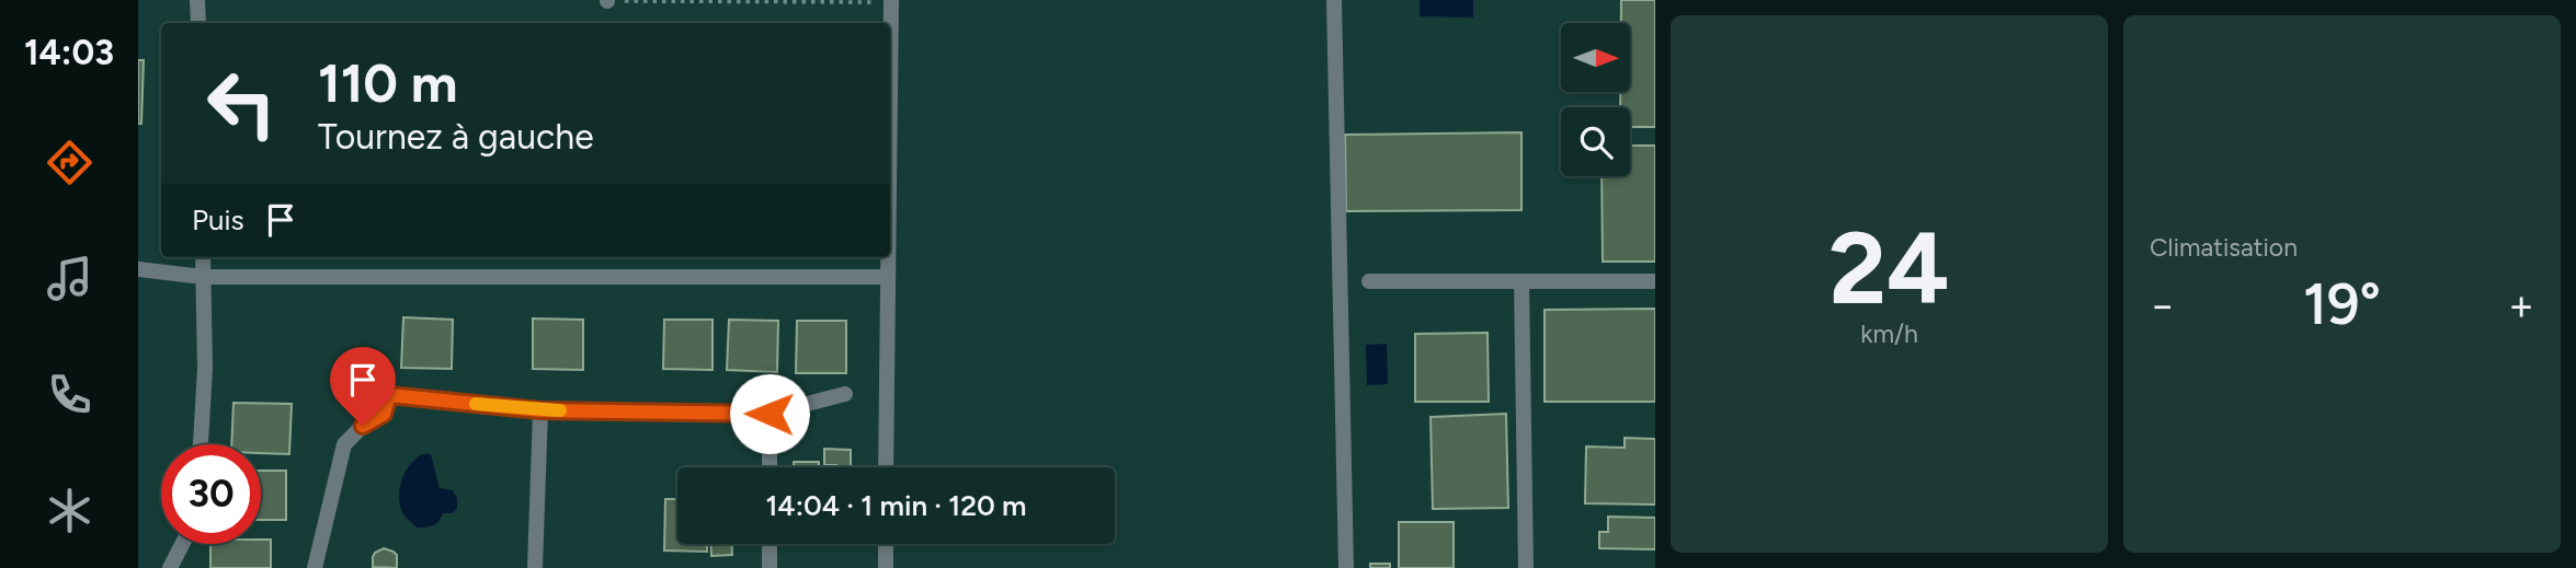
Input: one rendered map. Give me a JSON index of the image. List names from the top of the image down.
{
  "north": "right",
  "page": {
    "tabs": "14:03",
    "tile": [
      ["24", "km/h"],
      "Climatisation"
    ],
    "turn": ["110 m", "Tournez à gauche"],
    "then": "Puis",
    "heat": ["−", "19°", "+"],
    "limit": "30",
    "trip": "14:04 · 1 min · 120 m"
  }
}
